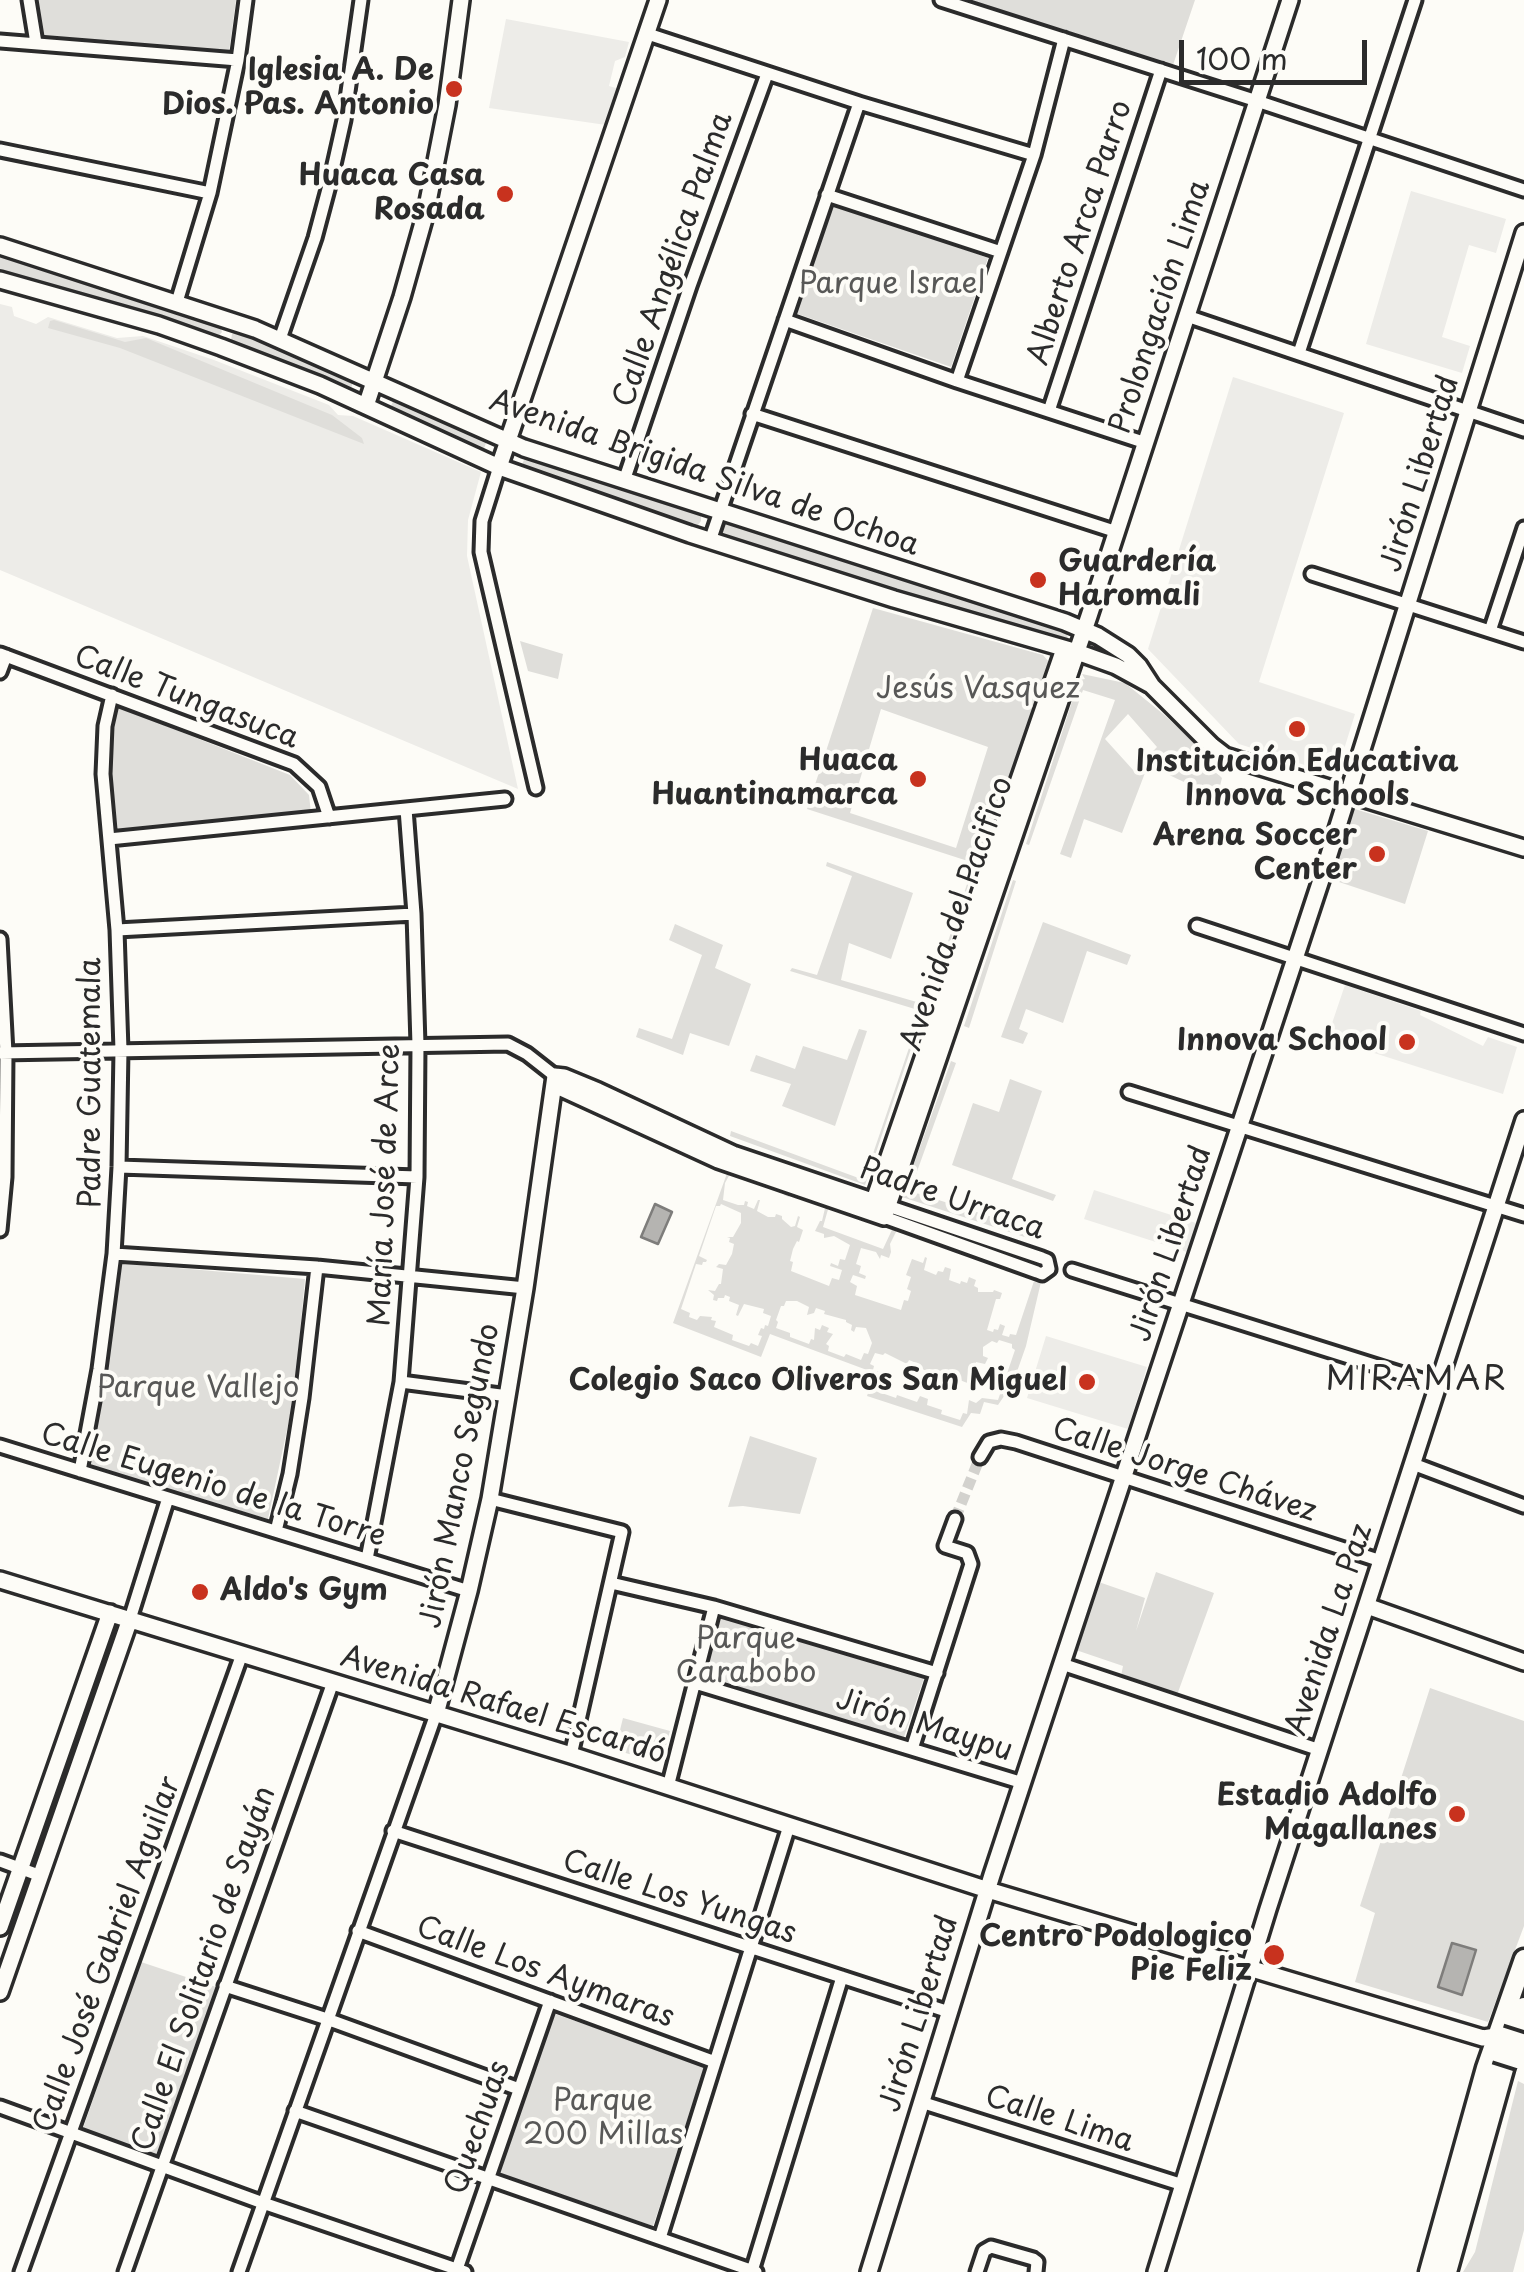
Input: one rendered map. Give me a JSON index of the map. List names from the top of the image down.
{
  "streets": {
    "street": [
      "Alberto Arca Parro",
      "Calle Angélica Palma",
      "Prolongación Lima",
      "Avenida Brigida Silva de Ochoa",
      "Jirón Libertad",
      "Calle Tungasuca",
      "Avenida del Pacifico",
      "Padre Guatemala",
      "María José de Arce",
      "Padre Urraca",
      "Calle Jorge Chávez",
      "Jirón Manco Segundo",
      "Calle Eugenio de la Torre",
      "Avenida La Paz",
      "Avenida Rafael Escardó",
      "Jirón Maypu",
      "Calle Los Yungas",
      "Calle José Gabriel Aguilar",
      "Calle El Solitario de Sayán",
      "Calle Los Aymaras",
      "Calle Lima",
      "Quechuas"
    ]
  },
  "crossings": [
    ["Calle Angélica Palma", "Avenida Brigida Silva de Ochoa"],
    ["Prolongación Lima", "Avenida Brigida Silva de Ochoa"],
    ["Prolongación Lima", "Avenida del Pacifico"],
    ["Avenida Brigida Silva de Ochoa", "Jirón Libertad"],
    ["Avenida Brigida Silva de Ochoa", "Avenida del Pacifico"],
    ["Jirón Libertad", "Calle Jorge Chávez"],
    ["Jirón Libertad", "Avenida Rafael Escardó"],
    ["Jirón Libertad", "Jirón Maypu"],
    ["Jirón Libertad", "Calle Los Yungas"],
    ["Jirón Libertad", "Calle Lima"],
    ["Calle Tungasuca", "Padre Guatemala"],
    ["Avenida del Pacifico", "Padre Urraca"],
    ["Padre Guatemala", "Padre Urraca"],
    ["Padre Guatemala", "Calle Eugenio de la Torre"],
    ["María José de Arce", "Padre Urraca"],
    ["María José de Arce", "Calle Eugenio de la Torre"],
    ["Padre Urraca", "Jirón Manco Segundo"],
    ["Calle Jorge Chávez", "Avenida La Paz"],
    ["Jirón Manco Segundo", "Calle Eugenio de la Torre"],
    ["Jirón Manco Segundo", "Avenida Rafael Escardó"],
    ["Jirón Manco Segundo", "Calle Los Yungas"],
    ["Jirón Manco Segundo", "Calle Los Aymaras"],
    ["Avenida La Paz", "Avenida Rafael Escardó"],
    ["Avenida La Paz", "Calle Lima"],
    ["Avenida Rafael Escardó", "Calle José Gabriel Aguilar"],
    ["Avenida Rafael Escardó", "Calle El Solitario de Sayán"],
    ["Calle Los Aymaras", "Quechuas"]
  ],
  "districts": ["MIRAMAR"],
  "parks": [
    "Parque Israel",
    "Jesús Vasquez",
    "Parque Vallejo",
    "Parque Carabobo",
    "Parque 200 Millas"
  ],
  "places": [
    "Iglesia A. De Dios. Pas. Antonio",
    "Huaca Casa Rosada",
    "Guardería Haromali",
    "Institución Educativa Innova Schools",
    "Huaca Huantinamarca",
    "Arena Soccer Center",
    "Innova School",
    "Colegio Saco Oliveros San Miguel",
    "Aldo's Gym",
    "Estadio Adolfo Magallanes",
    "Centro Podologico Pie Feliz"
  ],
  "scale_bar": "100 m"
}
